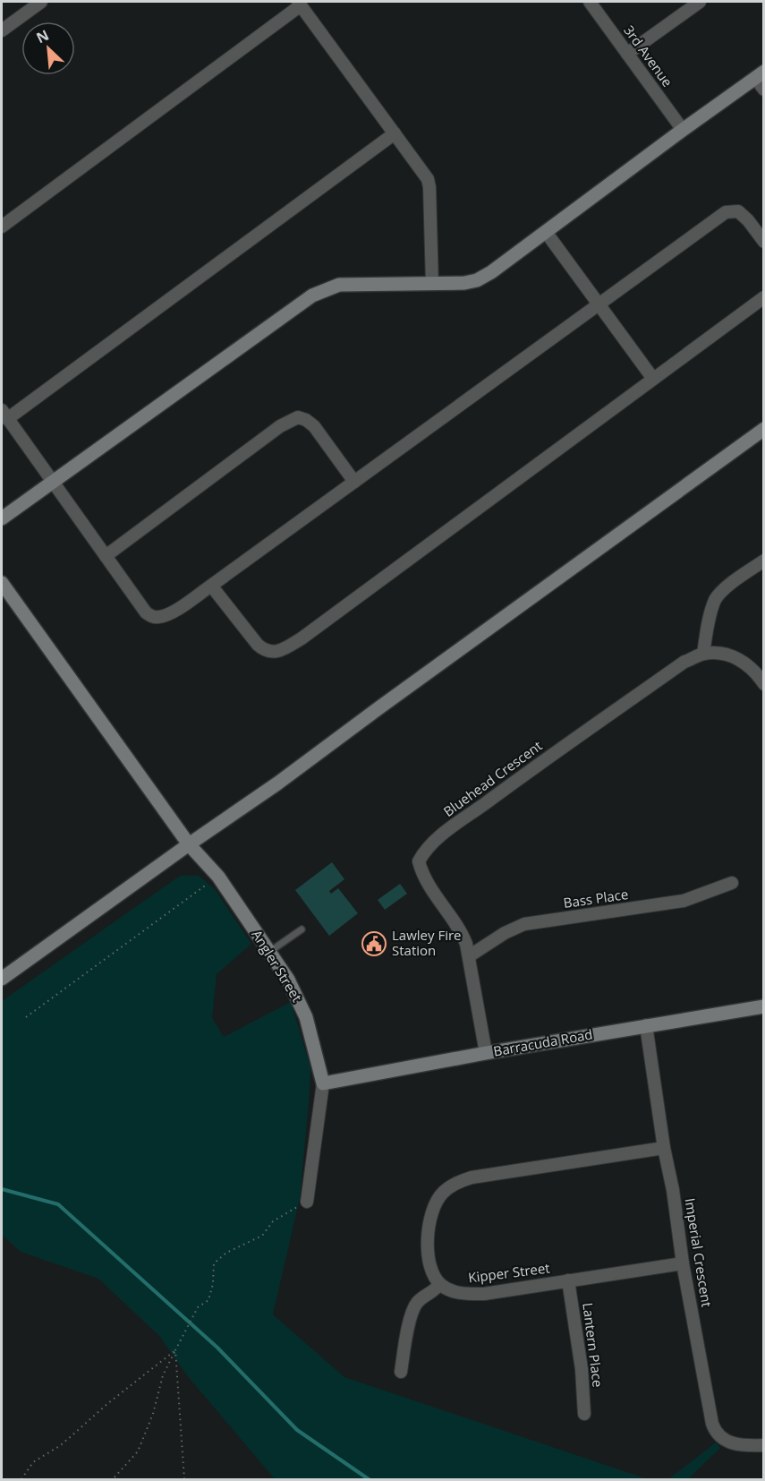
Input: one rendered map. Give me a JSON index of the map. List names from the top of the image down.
{
  "streets": {
    "street": [
      "3rd Avenue",
      "Bluehead Crescent",
      "Bass Place",
      "Angler Street",
      "Barracuda Road",
      "Imperial Crescent",
      "Kipper Street",
      "Lantern Place"
    ]
  },
  "crossings": [
    ["Bluehead Crescent", "Bass Place"],
    ["Bluehead Crescent", "Barracuda Road"],
    ["Angler Street", "Barracuda Road"],
    ["Barracuda Road", "Imperial Crescent"],
    ["Imperial Crescent", "Kipper Street"],
    ["Kipper Street", "Lantern Place"]
  ],
  "places": {
    "public building": ["Lawley Fire Station"]
  },
  "north": "top left"
}
